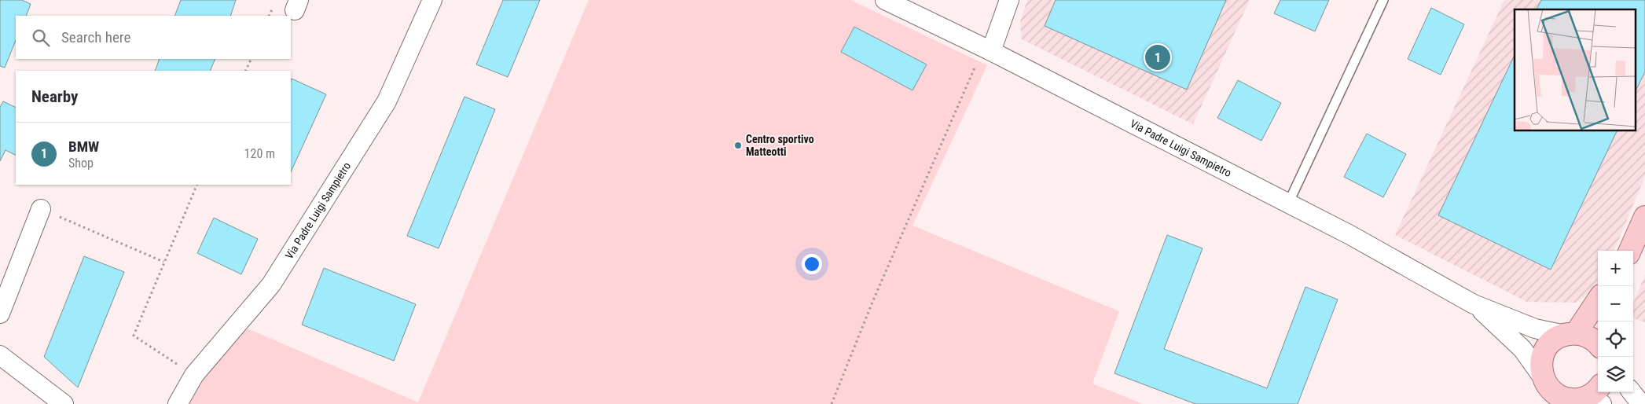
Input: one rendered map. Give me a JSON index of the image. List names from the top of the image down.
{
  "streets": {
    "street": ["Via Padre Luigi Sampietro"]
  },
  "places": ["Centro sportivo Matteotti"],
  "page": {
    "search": "Search here",
    "pins": "1",
    "heading": "Nearby",
    "list": [
      {
        "mark": "1",
        "name": "BMW",
        "note": "Shop",
        "value": "120 m"
      }
    ],
    "map_buttons": ["+", "−"]
  }
}
